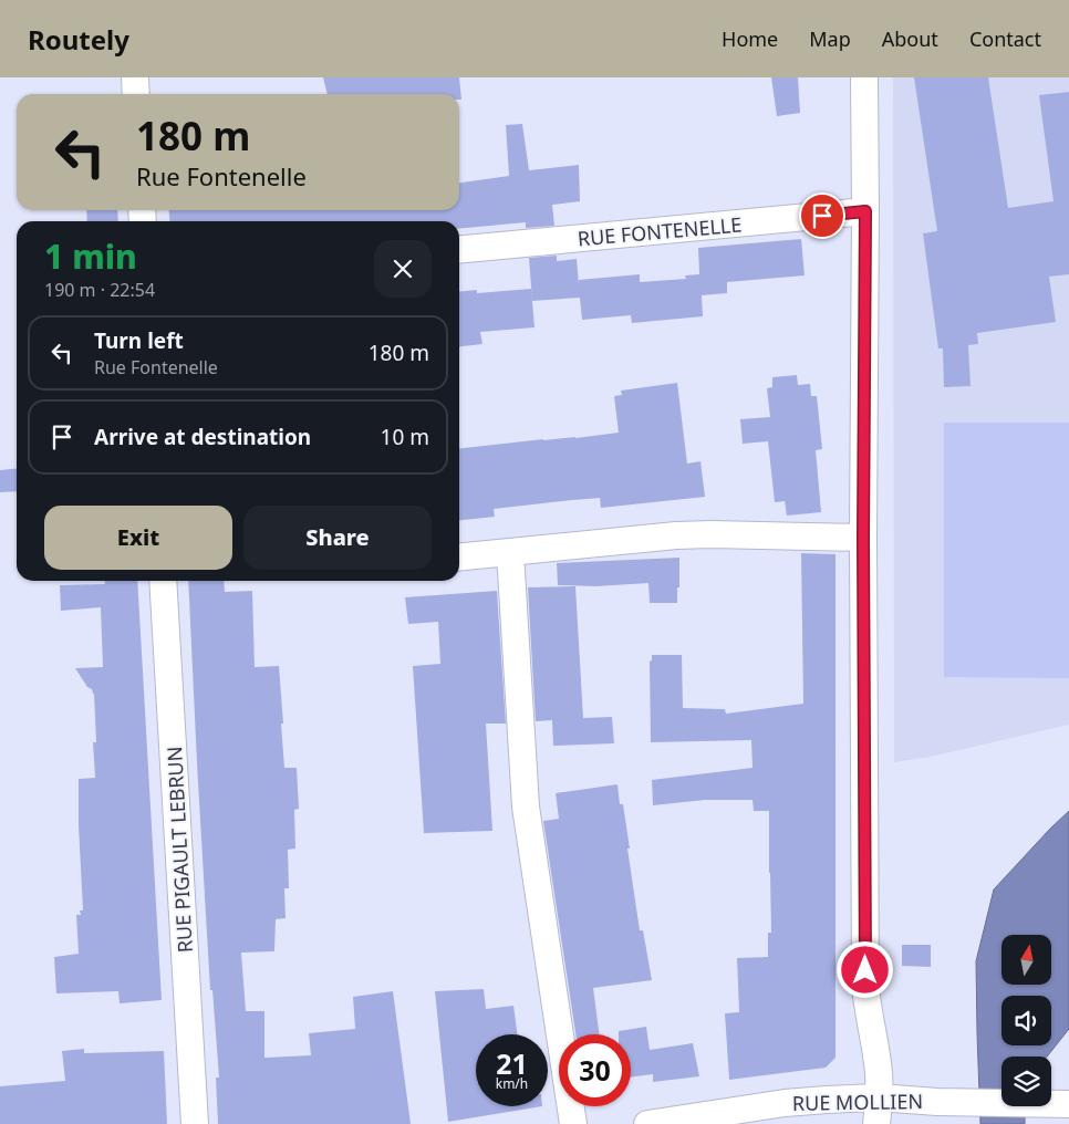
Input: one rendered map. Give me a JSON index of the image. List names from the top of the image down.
{
  "streets": {
    "street": ["RUE FONTENELLE", "RUE PIGAULT LEBRUN", "RUE MOLLIEN"]
  },
  "north": "top",
  "page": {
    "header": "Routely",
    "nav": [
      "Home",
      "Map",
      "About",
      "Contact"
    ],
    "turn": ["180 m", "Rue Fontenelle"],
    "heading": ["1 min", "190 m · 22:54"],
    "list": [
      {
        "name": "Turn left",
        "note": "Rue Fontenelle",
        "value": "180 m"
      },
      {
        "name": "Arrive at destination",
        "value": "10 m"
      }
    ],
    "buttons": ["Exit", "Share"],
    "speed": "21 km/h",
    "limit": "30"
  }
}
